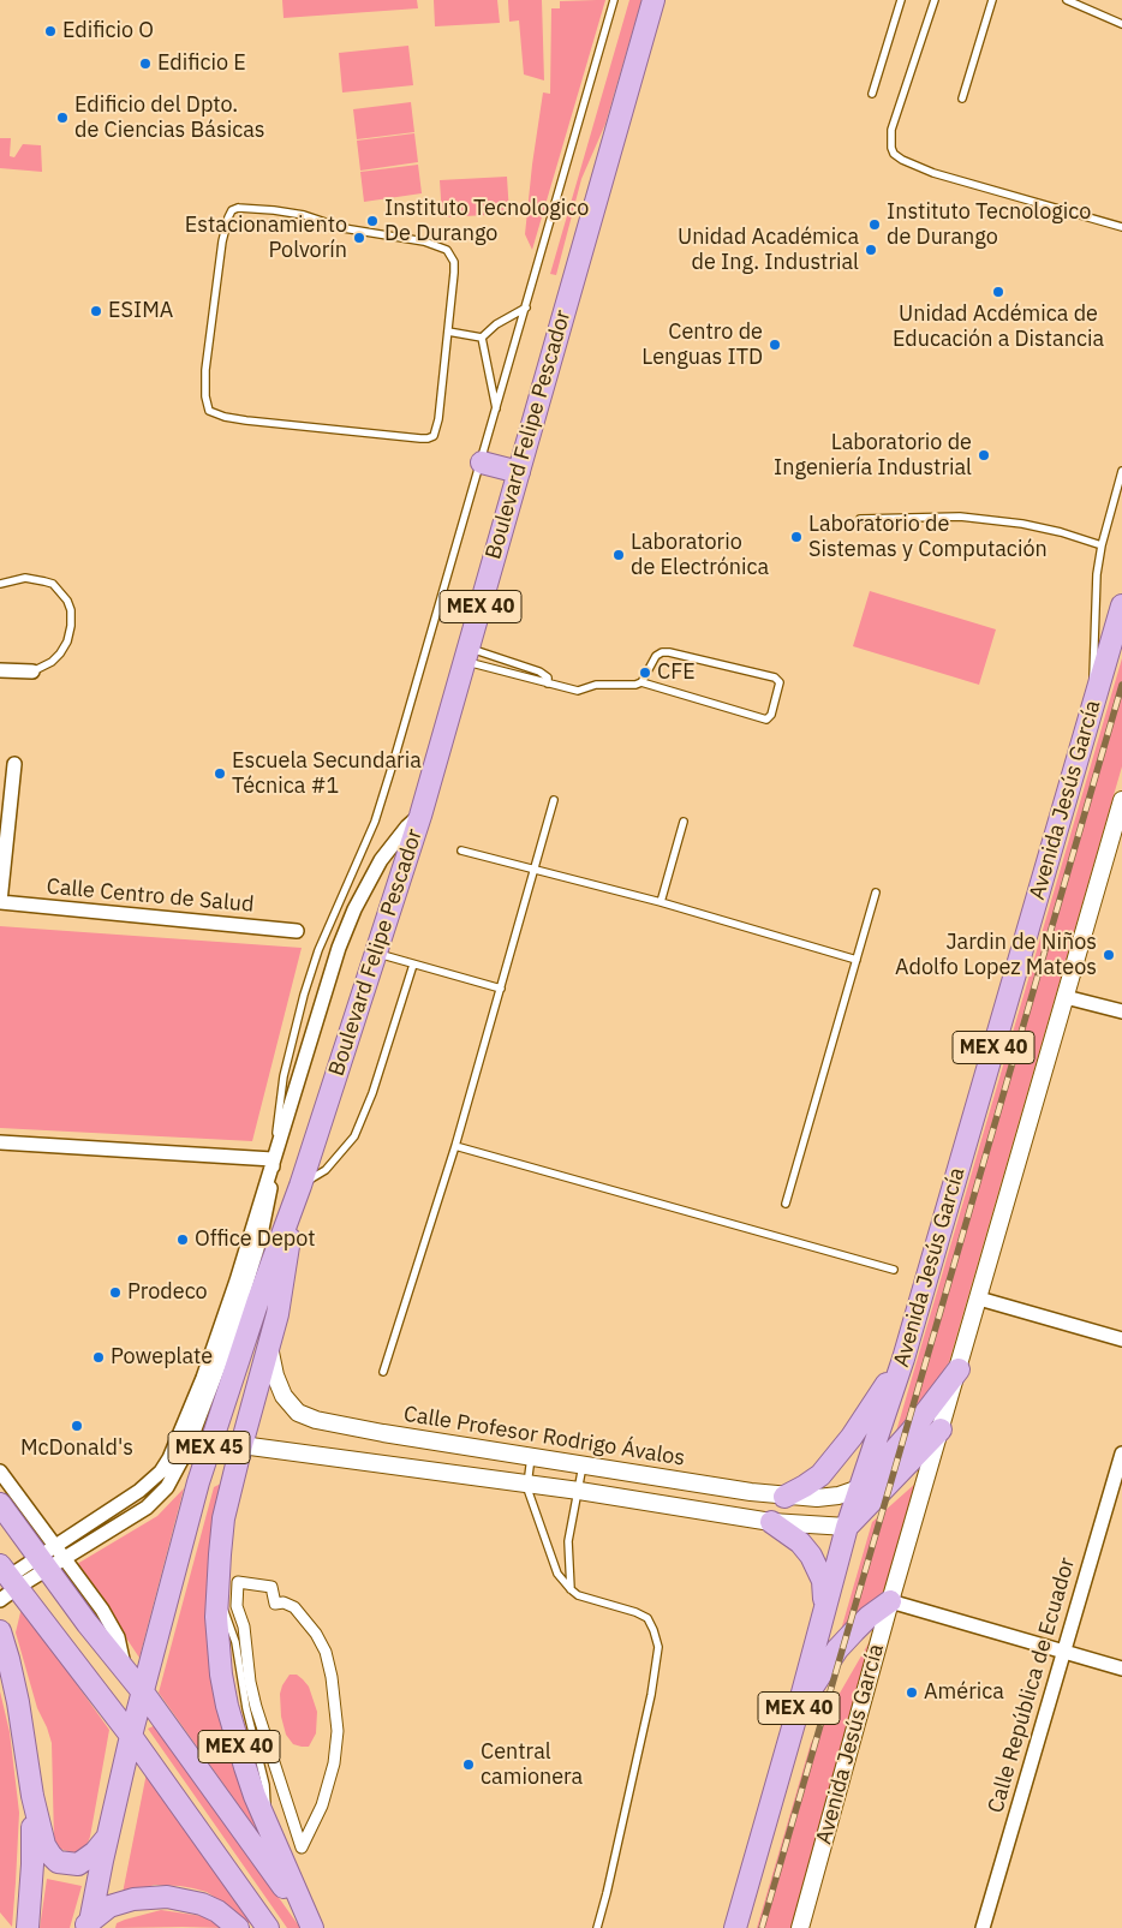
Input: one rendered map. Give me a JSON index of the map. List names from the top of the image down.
{
  "streets": {
    "main road": [
      "Boulevard Felipe Pescador",
      "MEX 40",
      "Avenida Jesús García",
      "MEX 45"
    ],
    "street": ["Calle Centro de Salud", "Calle Profesor Rodrigo Ávalos", "Calle República de Ecuador"]
  },
  "crossings": [
    ["Boulevard Felipe Pescador", "MEX 40"],
    ["Boulevard Felipe Pescador", "MEX 45"],
    ["MEX 40", "Calle Profesor Rodrigo Ávalos"],
    ["MEX 40", "MEX 45"],
    ["Avenida Jesús García", "Calle Profesor Rodrigo Ávalos"]
  ],
  "places": [
    "Edificio O",
    "Edificio E",
    "Edificio del Dpto. de Ciencias Básicas",
    "Instituto Tecnologico De Durango",
    "Instituto Tecnologico de Durango",
    "Estacionamiento Polvorín",
    "Unidad Académica de Ing. Industrial",
    "Unidad Acdémica de Educación a Distancia",
    "ESIMA",
    "Centro de Lenguas ITD",
    "Laboratorio de Ingeniería Industrial",
    "Laboratorio de Sistemas y Computación",
    "Laboratorio de Electrónica",
    "CFE",
    "Escuela Secundaria Técnica #1",
    "Jardin de Niños Adolfo Lopez Mateos",
    "Office Depot",
    "Prodeco",
    "Poweplate",
    "McDonald's",
    "América",
    "Central camionera"
  ]
}
